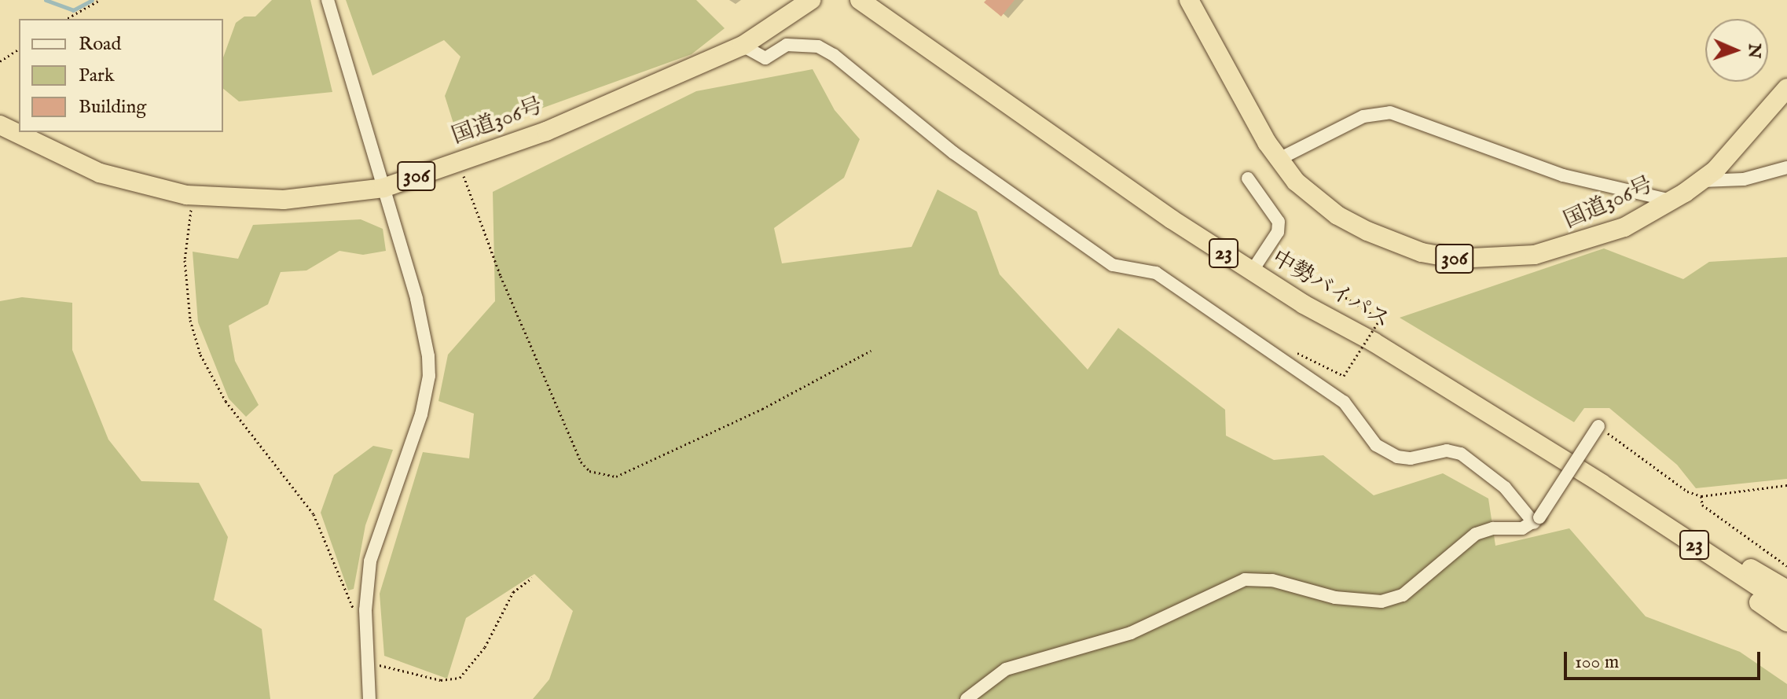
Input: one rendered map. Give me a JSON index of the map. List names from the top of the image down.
{
  "streets": {
    "highway": [
      "国道306号",
      "306",
      "23",
      "中勢バイパス"
    ]
  },
  "legend": ["Road", "Park", "Building"],
  "scale_bar": "100 m",
  "north": "right"
}
